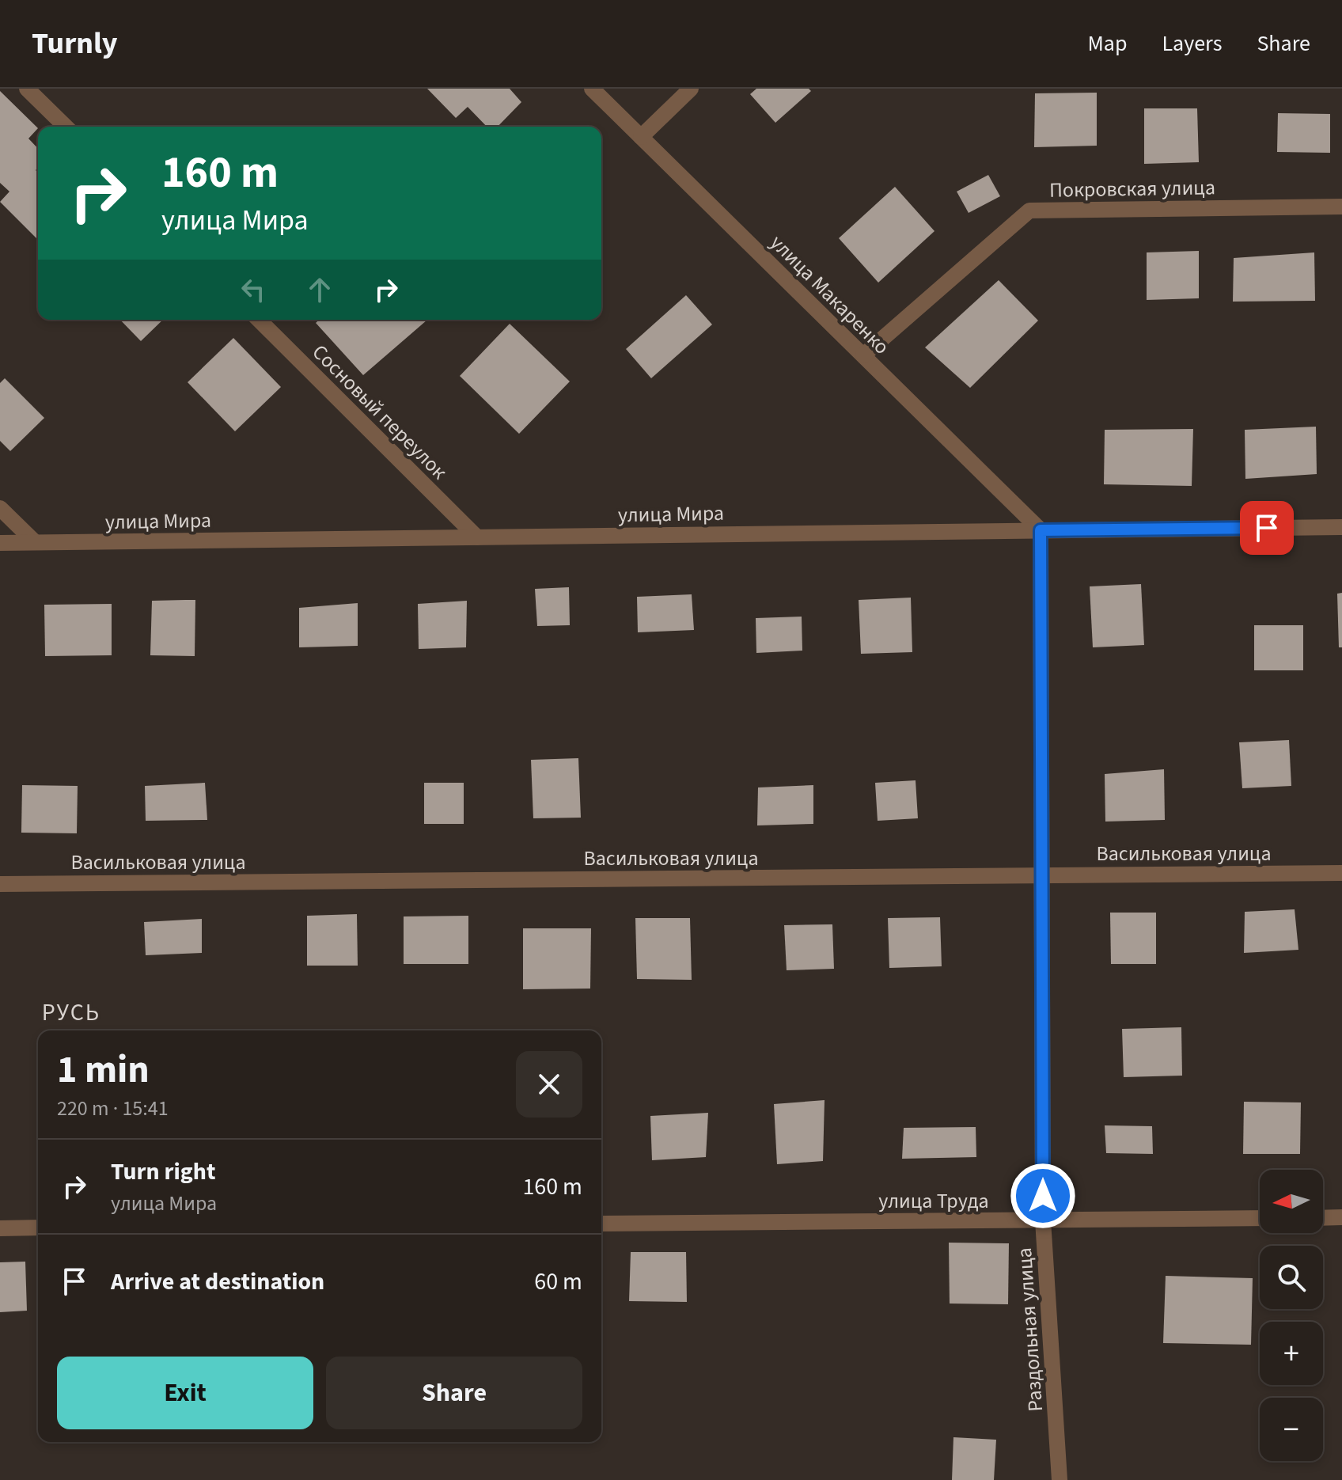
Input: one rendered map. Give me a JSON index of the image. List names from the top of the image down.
{
  "streets": {
    "street": [
      "Покровская улица",
      "улица Макаренко",
      "Сосновый переулок",
      "улица Мира",
      "Васильковая улица",
      "улица Труда",
      "Раздольная улица"
    ]
  },
  "crossings": [
    ["Покровская улица", "улица Макаренко"],
    ["улица Макаренко", "улица Мира"],
    ["улица Макаренко", "Раздольная улица"],
    ["Сосновый переулок", "улица Мира"],
    ["улица Мира", "Раздольная улица"],
    ["Васильковая улица", "Раздольная улица"],
    ["улица Труда", "Раздольная улица"]
  ],
  "districts": ["РУСЬ"],
  "north": "left",
  "page": {
    "header": "Turnly",
    "nav": ["Map", "Layers", "Share"],
    "turn": ["160 m", "улица Мира"],
    "heading": ["1 min", "220 m · 15:41"],
    "list": [
      {
        "name": "Turn right",
        "note": "улица Мира",
        "value": "160 m"
      },
      {
        "name": "Arrive at destination",
        "value": "60 m"
      }
    ],
    "map_buttons": ["+", "−"],
    "buttons": ["Exit", "Share"]
  }
}
